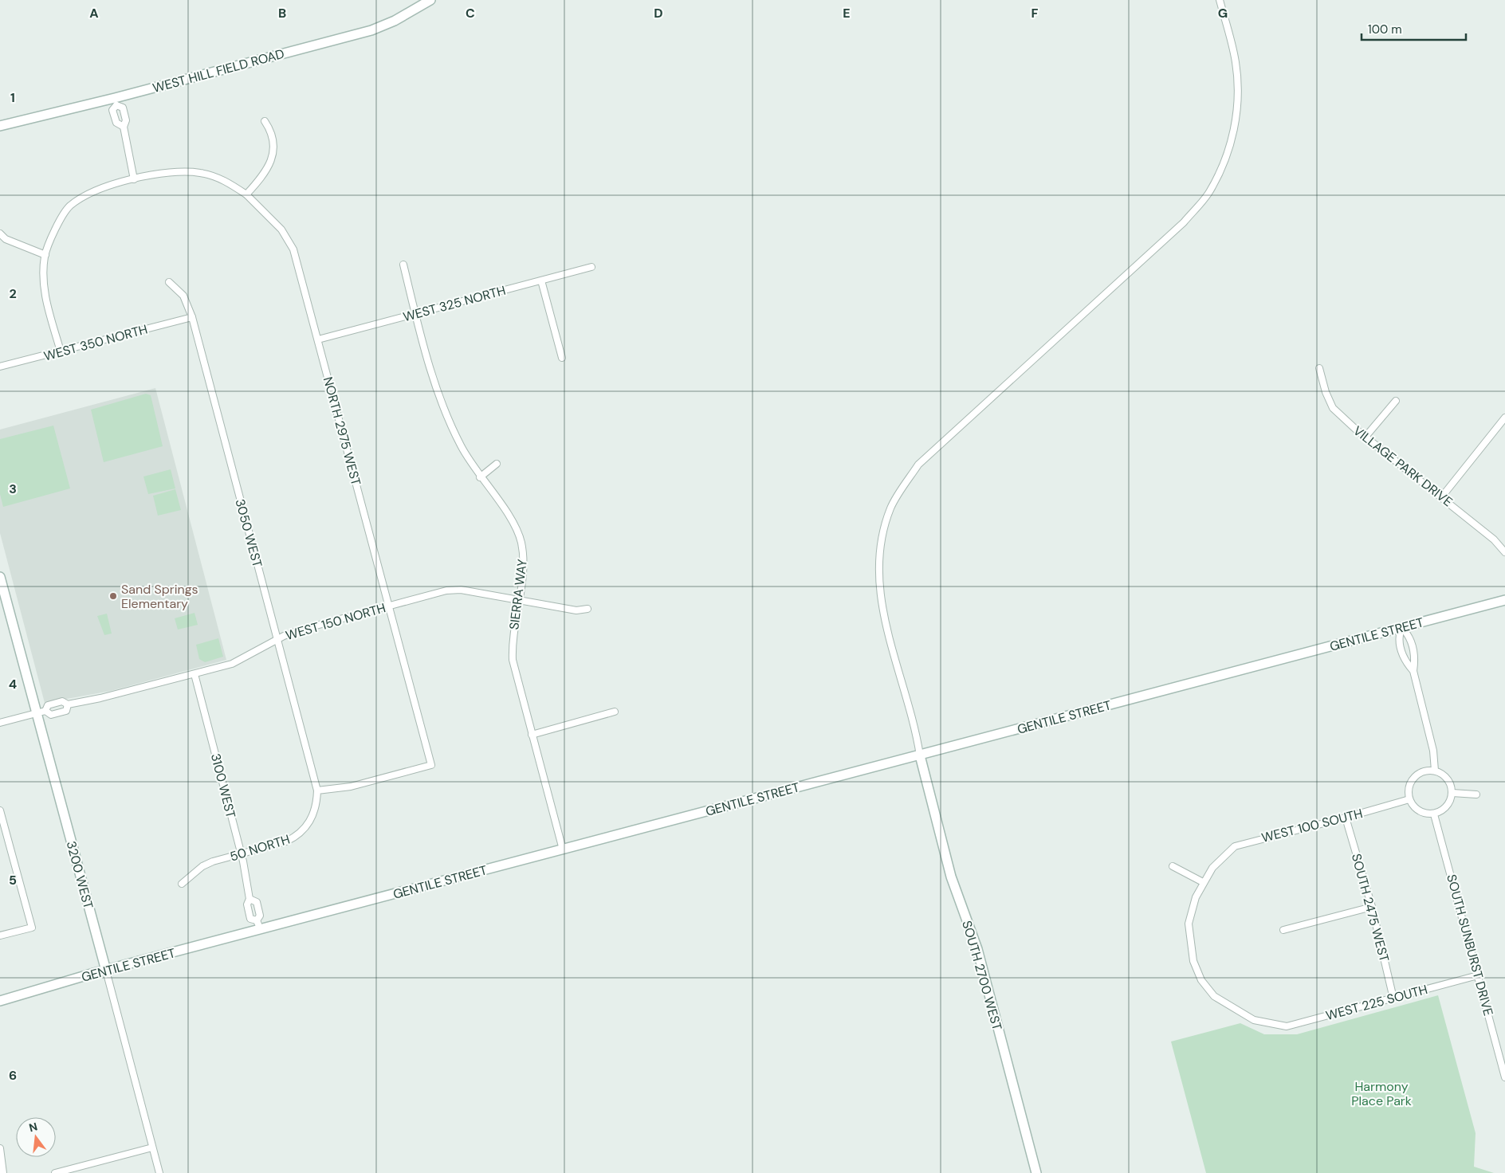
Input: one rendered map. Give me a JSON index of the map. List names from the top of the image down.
{
  "streets": {
    "main road": [
      "WEST HILL FIELD ROAD",
      "GENTILE STREET",
      "3200 WEST",
      "SOUTH 2700 WEST"
    ],
    "street": [
      "WEST 325 NORTH",
      "WEST 350 NORTH",
      "NORTH 2975 WEST",
      "VILLAGE PARK DRIVE",
      "3050 WEST",
      "SIERRA WAY",
      "WEST 150 NORTH",
      "3100 WEST",
      "WEST 100 SOUTH",
      "50 NORTH",
      "SOUTH 2475 WEST",
      "SOUTH SUNBURST DRIVE",
      "WEST 225 SOUTH"
    ]
  },
  "crossings": [
    ["WEST 325 NORTH", "NORTH 2975 WEST"],
    ["WEST 325 NORTH", "SIERRA WAY"],
    ["WEST 350 NORTH", "3050 WEST"],
    ["NORTH 2975 WEST", "3050 WEST"],
    ["NORTH 2975 WEST", "WEST 150 NORTH"],
    ["NORTH 2975 WEST", "50 NORTH"],
    ["3050 WEST", "WEST 150 NORTH"],
    ["3050 WEST", "50 NORTH"],
    ["SIERRA WAY", "WEST 150 NORTH"],
    ["SIERRA WAY", "GENTILE STREET"],
    ["WEST 150 NORTH", "3100 WEST"],
    ["WEST 150 NORTH", "3200 WEST"],
    ["GENTILE STREET", "3100 WEST"],
    ["GENTILE STREET", "3200 WEST"],
    ["GENTILE STREET", "SOUTH 2700 WEST"],
    ["3100 WEST", "50 NORTH"],
    ["WEST 100 SOUTH", "SOUTH 2475 WEST"],
    ["WEST 100 SOUTH", "SOUTH SUNBURST DRIVE"],
    ["WEST 100 SOUTH", "WEST 225 SOUTH"],
    ["SOUTH 2475 WEST", "WEST 225 SOUTH"],
    ["SOUTH SUNBURST DRIVE", "WEST 225 SOUTH"]
  ],
  "parks": ["Harmony Place Park"],
  "places": ["Sand Springs Elementary"],
  "scale_bar": "100 m",
  "north": "top",
  "grid": {
    "columns": [
      "A",
      "B",
      "C",
      "D",
      "E",
      "F",
      "G"
    ],
    "rows": [
      "1",
      "2",
      "3",
      "4",
      "5",
      "6"
    ]
  }
}
